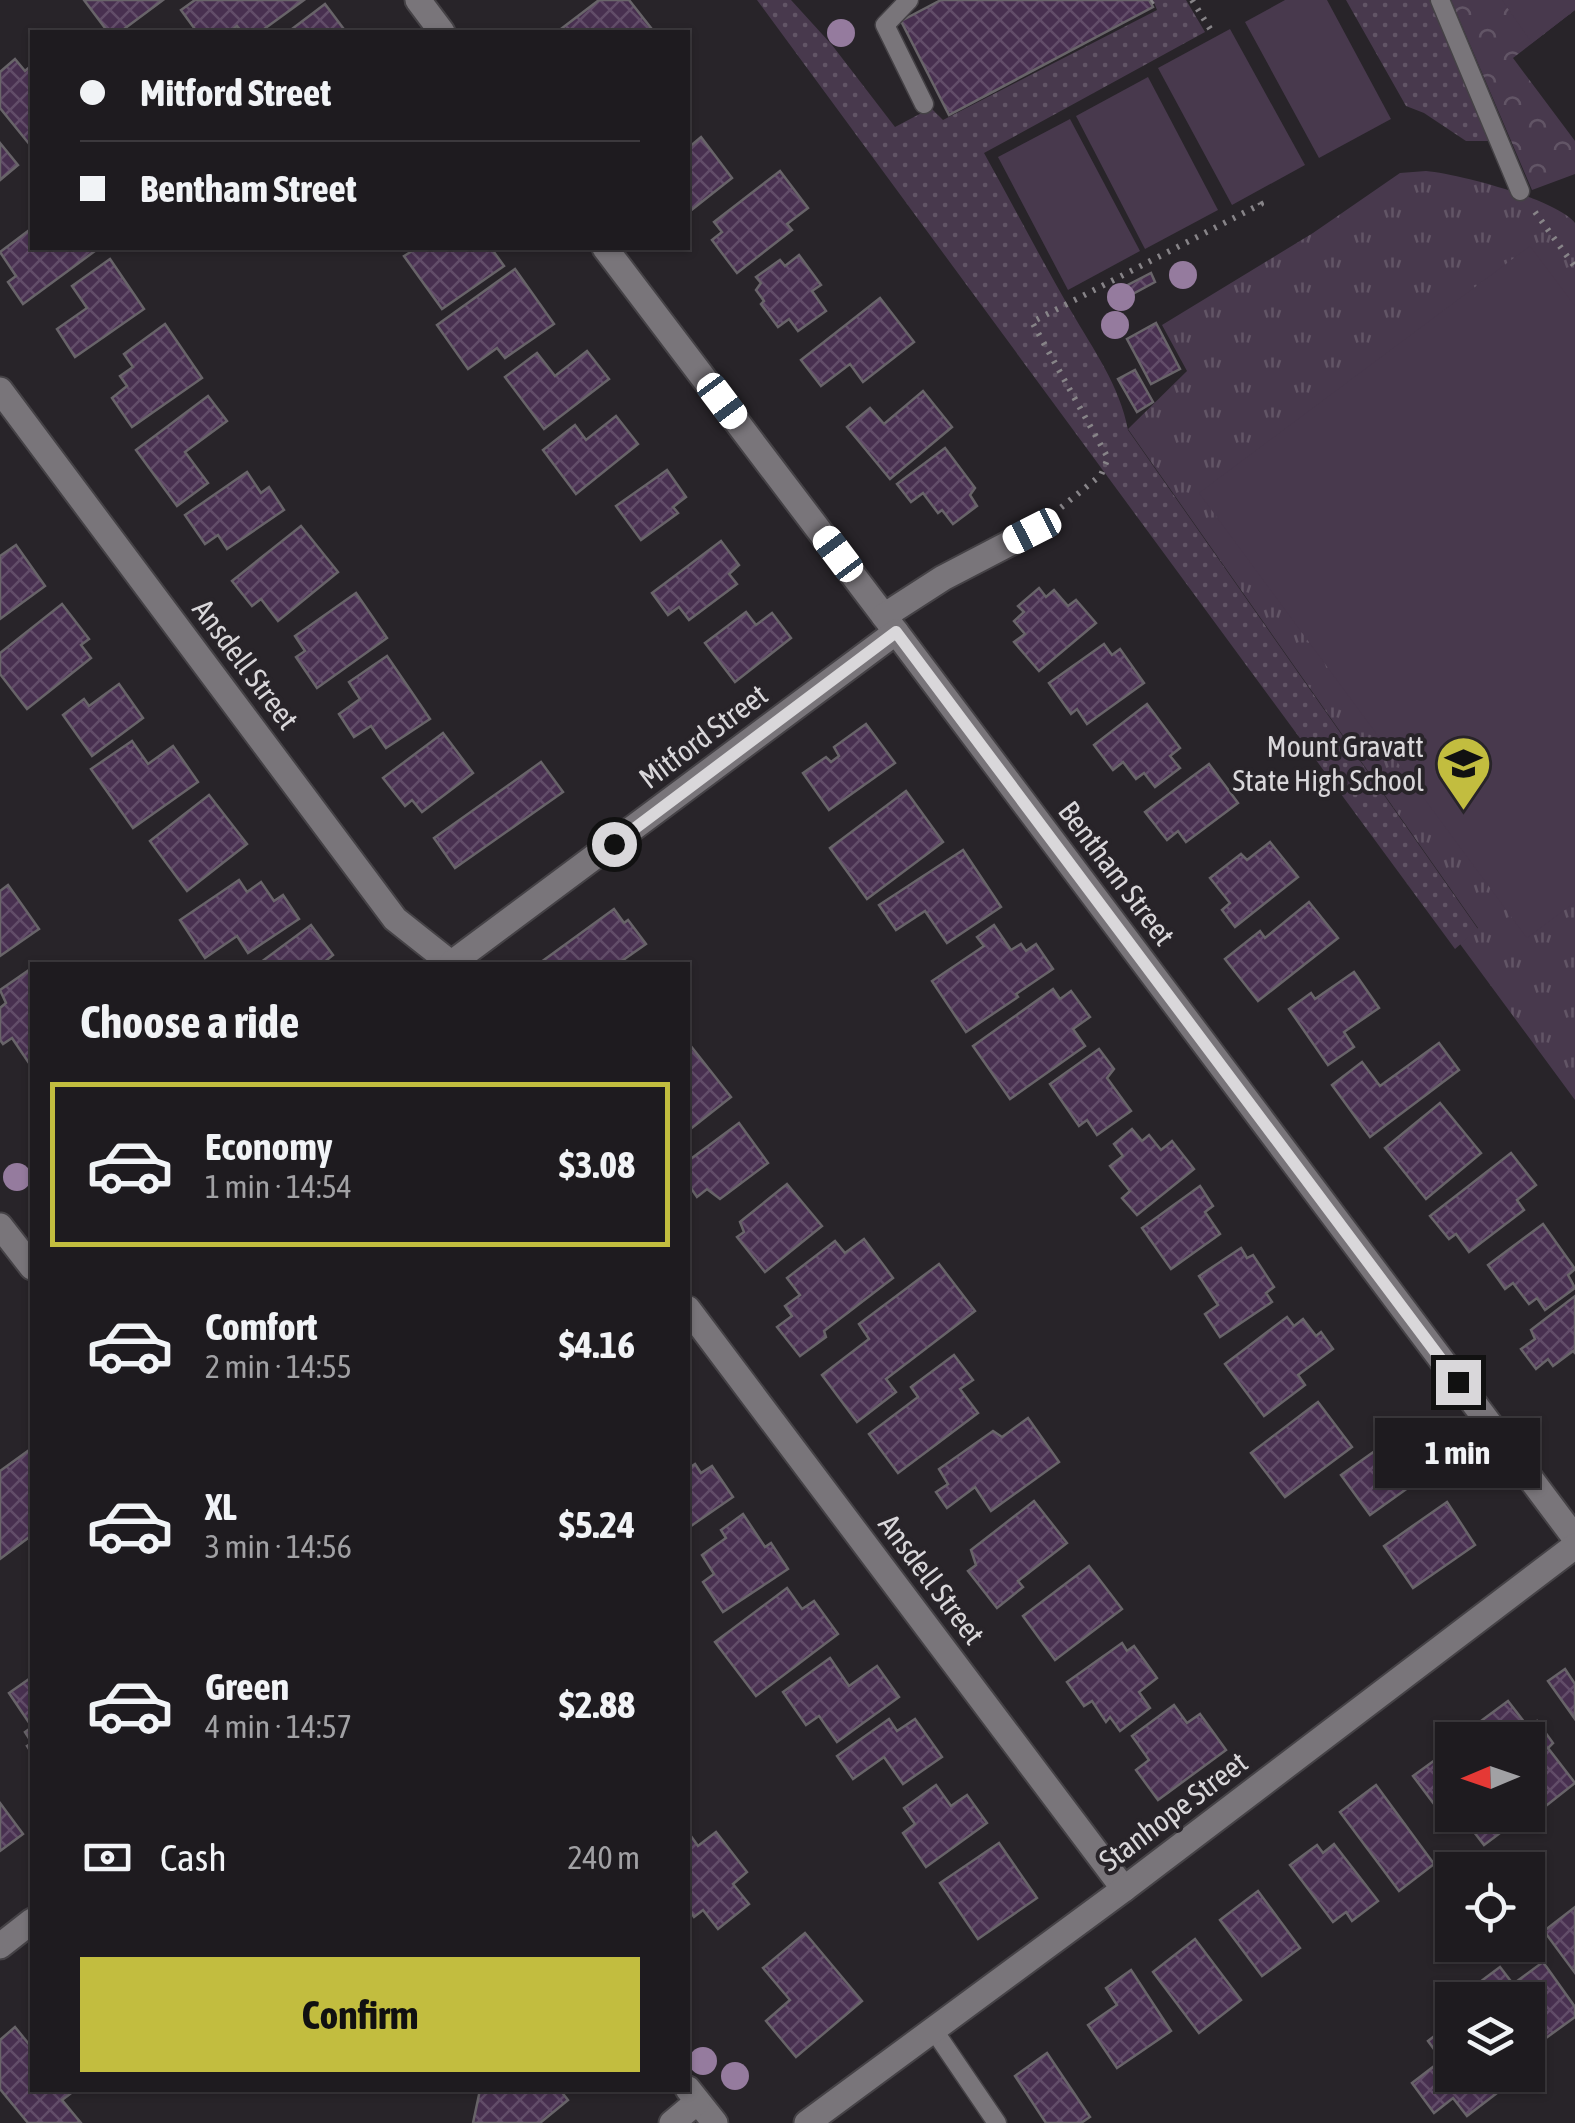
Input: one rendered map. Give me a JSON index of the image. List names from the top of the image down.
{
  "streets": {
    "street": [
      "Ansdell Street",
      "Mitford Street",
      "Bentham Street",
      "Stanhope Street"
    ]
  },
  "crossings": [
    ["Ansdell Street", "Stanhope Street"],
    ["Mitford Street", "Bentham Street"]
  ],
  "places": {
    "school or university": ["Mount Gravatt State High School"]
  },
  "north": "left",
  "page": {
    "banner": ["Mitford Street", "Bentham Street"],
    "heading": "Choose a ride",
    "list": [
      {
        "name": "Economy",
        "note": "1 min · 14:54",
        "value": "$3.08"
      },
      {
        "name": "Comfort",
        "note": "2 min · 14:55",
        "value": "$4.16"
      },
      {
        "name": "XL",
        "note": "3 min · 14:56",
        "value": "$5.24"
      },
      {
        "name": "Green",
        "note": "4 min · 14:57",
        "value": "$2.88"
      }
    ],
    "bubble": "1 min",
    "pay": ["Cash", "240 m"],
    "buttons": "Confirm"
  }
}
